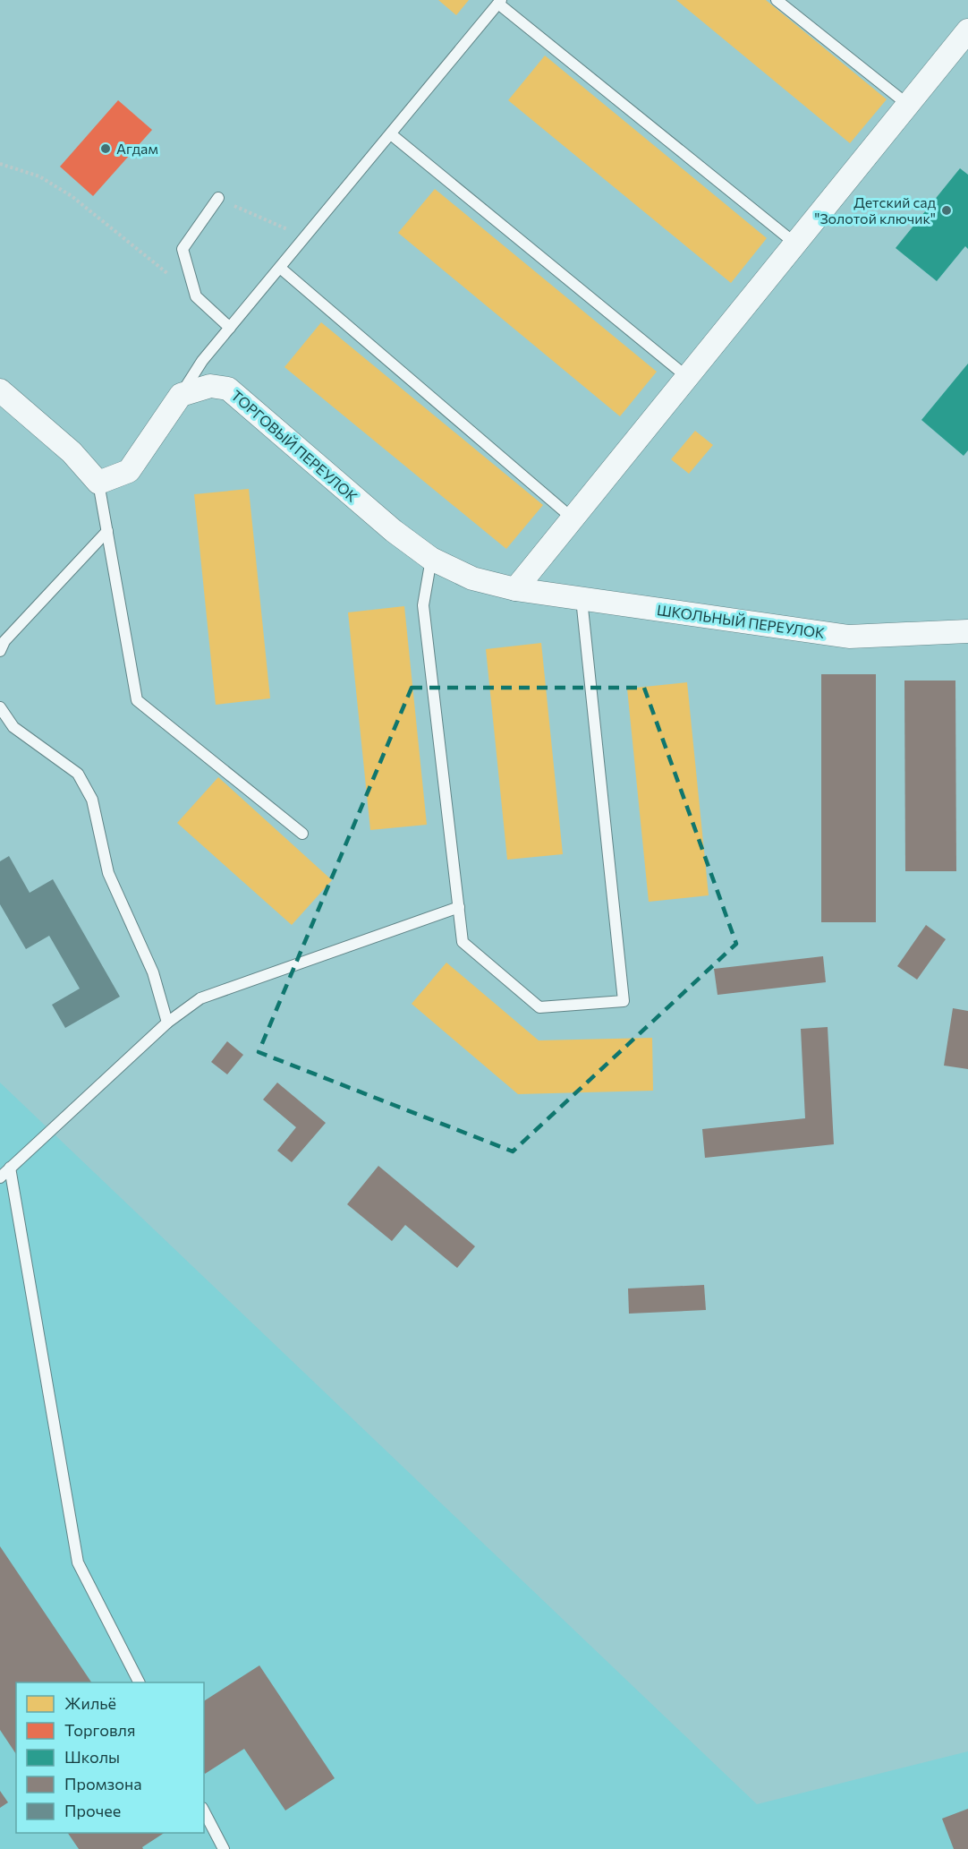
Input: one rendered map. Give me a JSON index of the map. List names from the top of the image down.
{
  "streets": {
    "street": ["ТОРГОВЫЙ ПЕРЕУЛОК", "ШКОЛЬНЫЙ ПЕРЕУЛОК"]
  },
  "crossings": [
    ["ТОРГОВЫЙ ПЕРЕУЛОК", "ШКОЛЬНЫЙ ПЕРЕУЛОК"]
  ],
  "places": ["Агдам", "Детский сад \"Золотой ключик\""],
  "legend": [
    "Жильё",
    "Торговля",
    "Школы",
    "Промзона",
    "Прочее"
  ]
}
